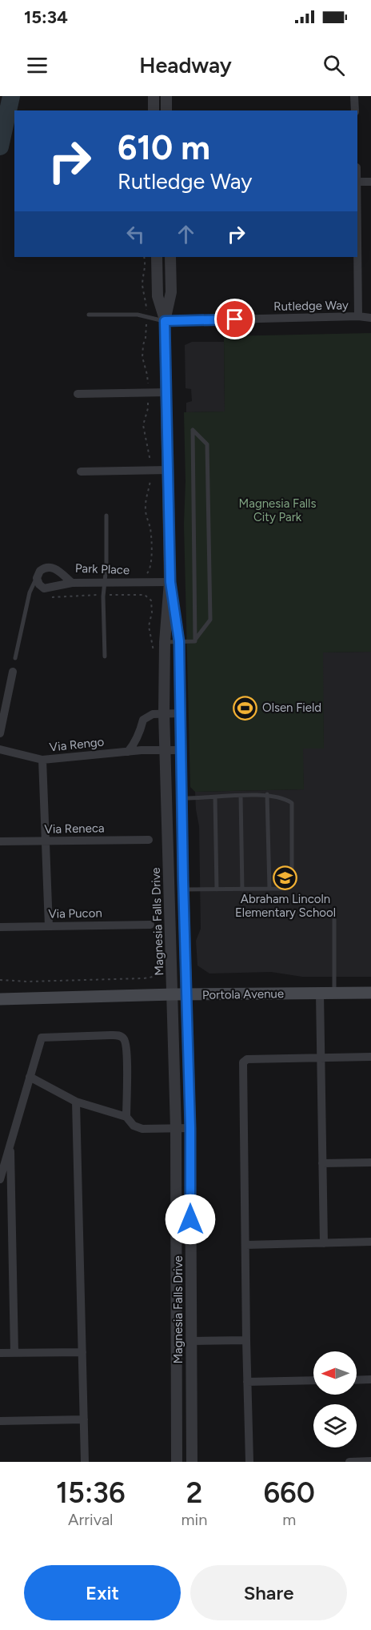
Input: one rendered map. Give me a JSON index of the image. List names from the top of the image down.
{
  "streets": {
    "main road": ["Portola Avenue"],
    "street": [
      "Rutledge Way",
      "Park Place",
      "Via Rengo",
      "Via Reneca",
      "Via Pucon",
      "Magnesia Falls Drive"
    ]
  },
  "crossings": [
    ["Rutledge Way", "Magnesia Falls Drive"],
    ["Park Place", "Magnesia Falls Drive"],
    ["Via Rengo", "Magnesia Falls Drive"],
    ["Magnesia Falls Drive", "Portola Avenue"]
  ],
  "parks": ["Magnesia Falls City Park"],
  "places": {
    "sports": ["Olsen Field"],
    "school or university": ["Abraham Lincoln Elementary School"]
  },
  "north": "left",
  "page": {
    "status": "15:34",
    "header": "Headway",
    "turn": ["610 m", "Rutledge Way"],
    "eta": [
      "15:36",
      "Arrival",
      "2",
      "min",
      "660",
      "m"
    ],
    "buttons": ["Exit", "Share"]
  }
}
